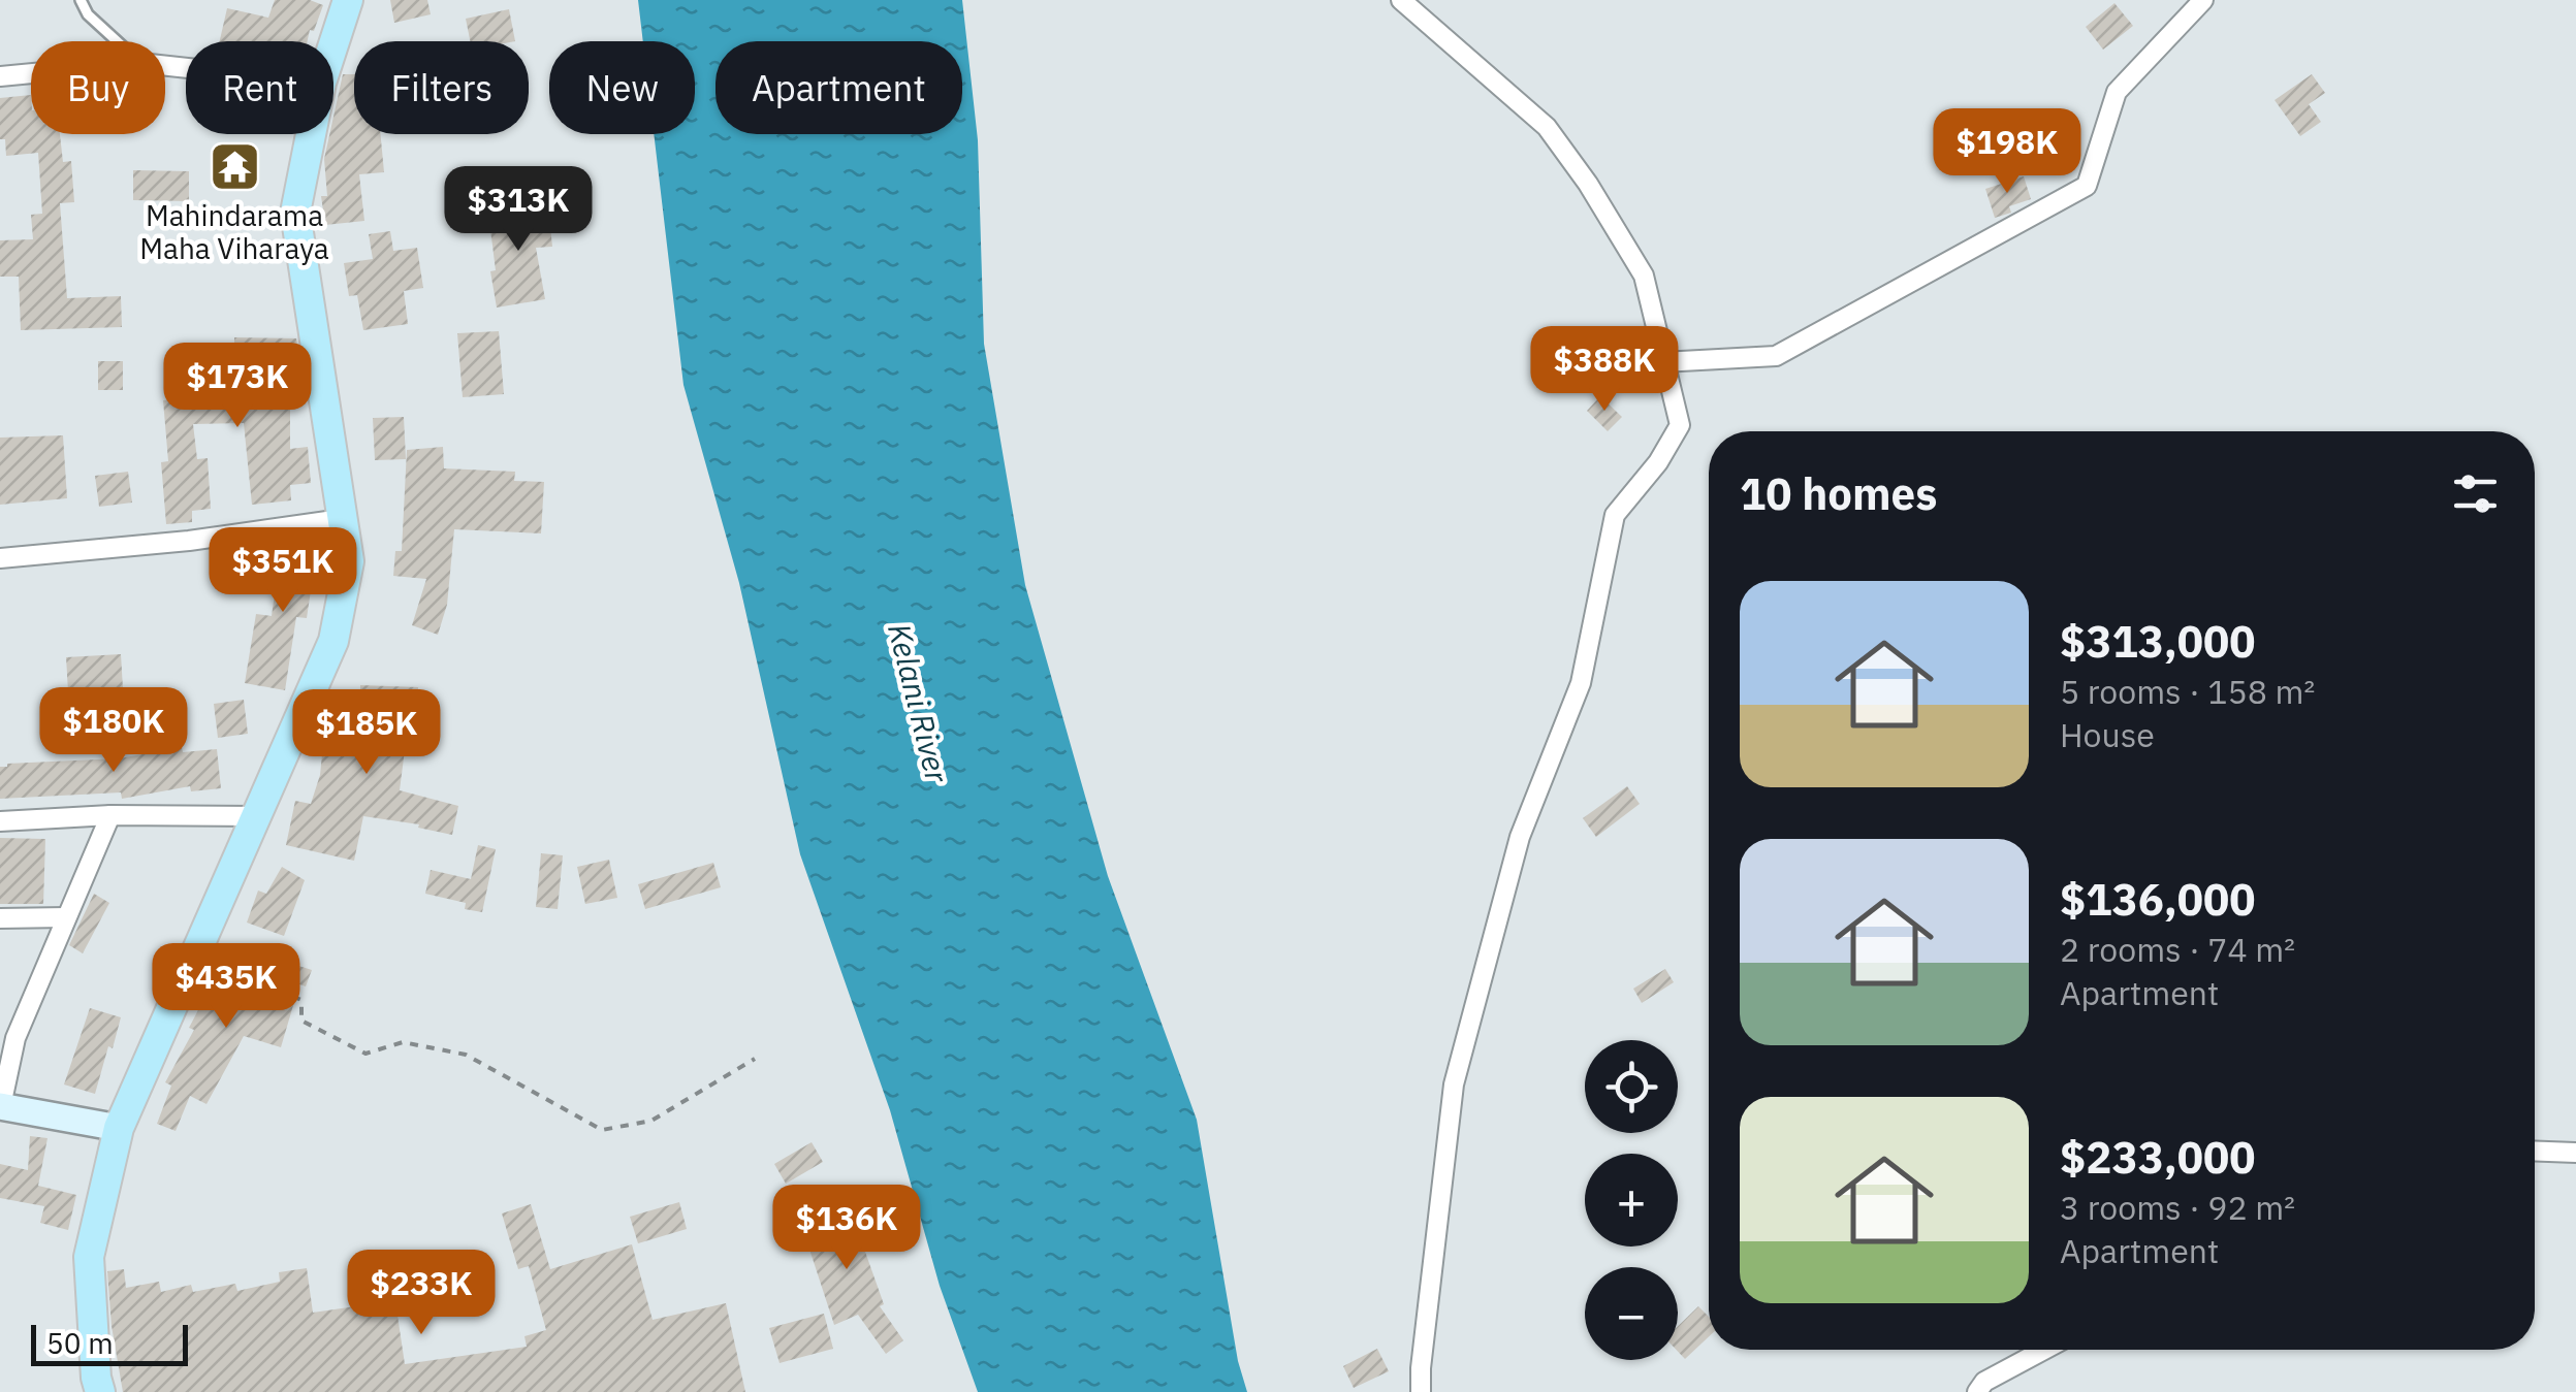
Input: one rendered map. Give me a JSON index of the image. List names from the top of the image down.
{
  "water": ["Kelani River"],
  "places": {
    "temple": ["Mahindarama Maha Viharaya"]
  },
  "scale_bar": "50 m",
  "page": {
    "chip": [
      "Buy",
      "Rent",
      "Filters",
      "New",
      "Apartment"
    ],
    "price": [
      "$198K",
      "$313K",
      "$388K",
      "$173K",
      "$351K",
      "$180K",
      "$185K",
      "$435K",
      "$136K",
      "$233K"
    ],
    "heading": "10 homes",
    "list": [
      {
        "name": "$313,000",
        "note": "5 rooms · 158 m² · House"
      },
      {
        "name": "$136,000",
        "note": "2 rooms · 74 m² · Apartment"
      },
      {
        "name": "$233,000",
        "note": "3 rooms · 92 m² · Apartment"
      }
    ],
    "map_buttons": ["+", "−"],
    "scale": "50 m"
  }
}
